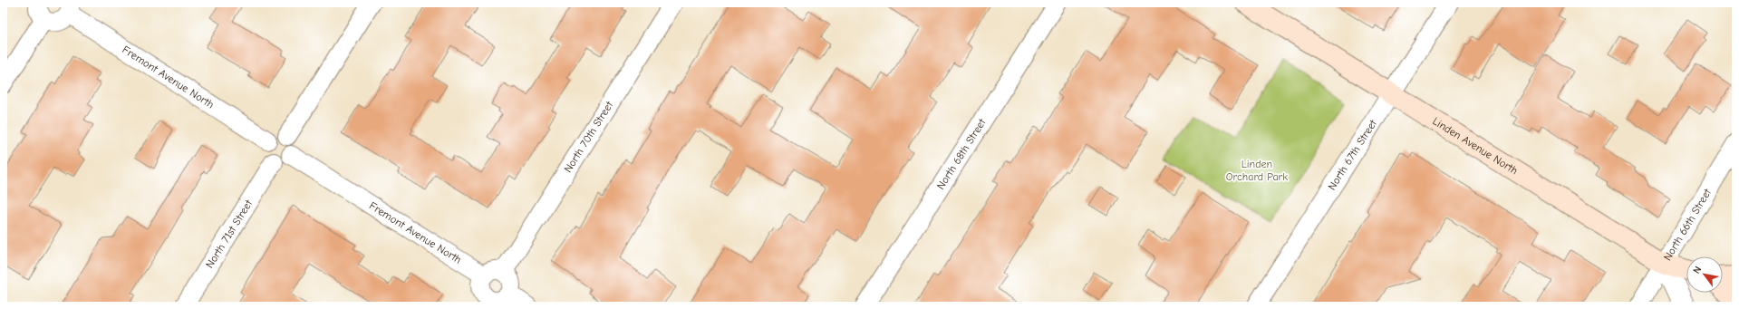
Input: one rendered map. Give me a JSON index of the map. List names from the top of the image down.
{
  "streets": {
    "main road": ["Linden Avenue North"],
    "street": [
      "Fremont Avenue North",
      "North 70th Street",
      "North 68th Street",
      "North 67th Street",
      "North 66th Street",
      "North 71st Street"
    ]
  },
  "crossings": [
    ["Fremont Avenue North", "North 70th Street"],
    ["Fremont Avenue North", "North 71st Street"],
    ["Linden Avenue North", "North 67th Street"],
    ["Linden Avenue North", "North 66th Street"]
  ],
  "parks": ["Linden Orchard Park"],
  "north": "top left"
}
